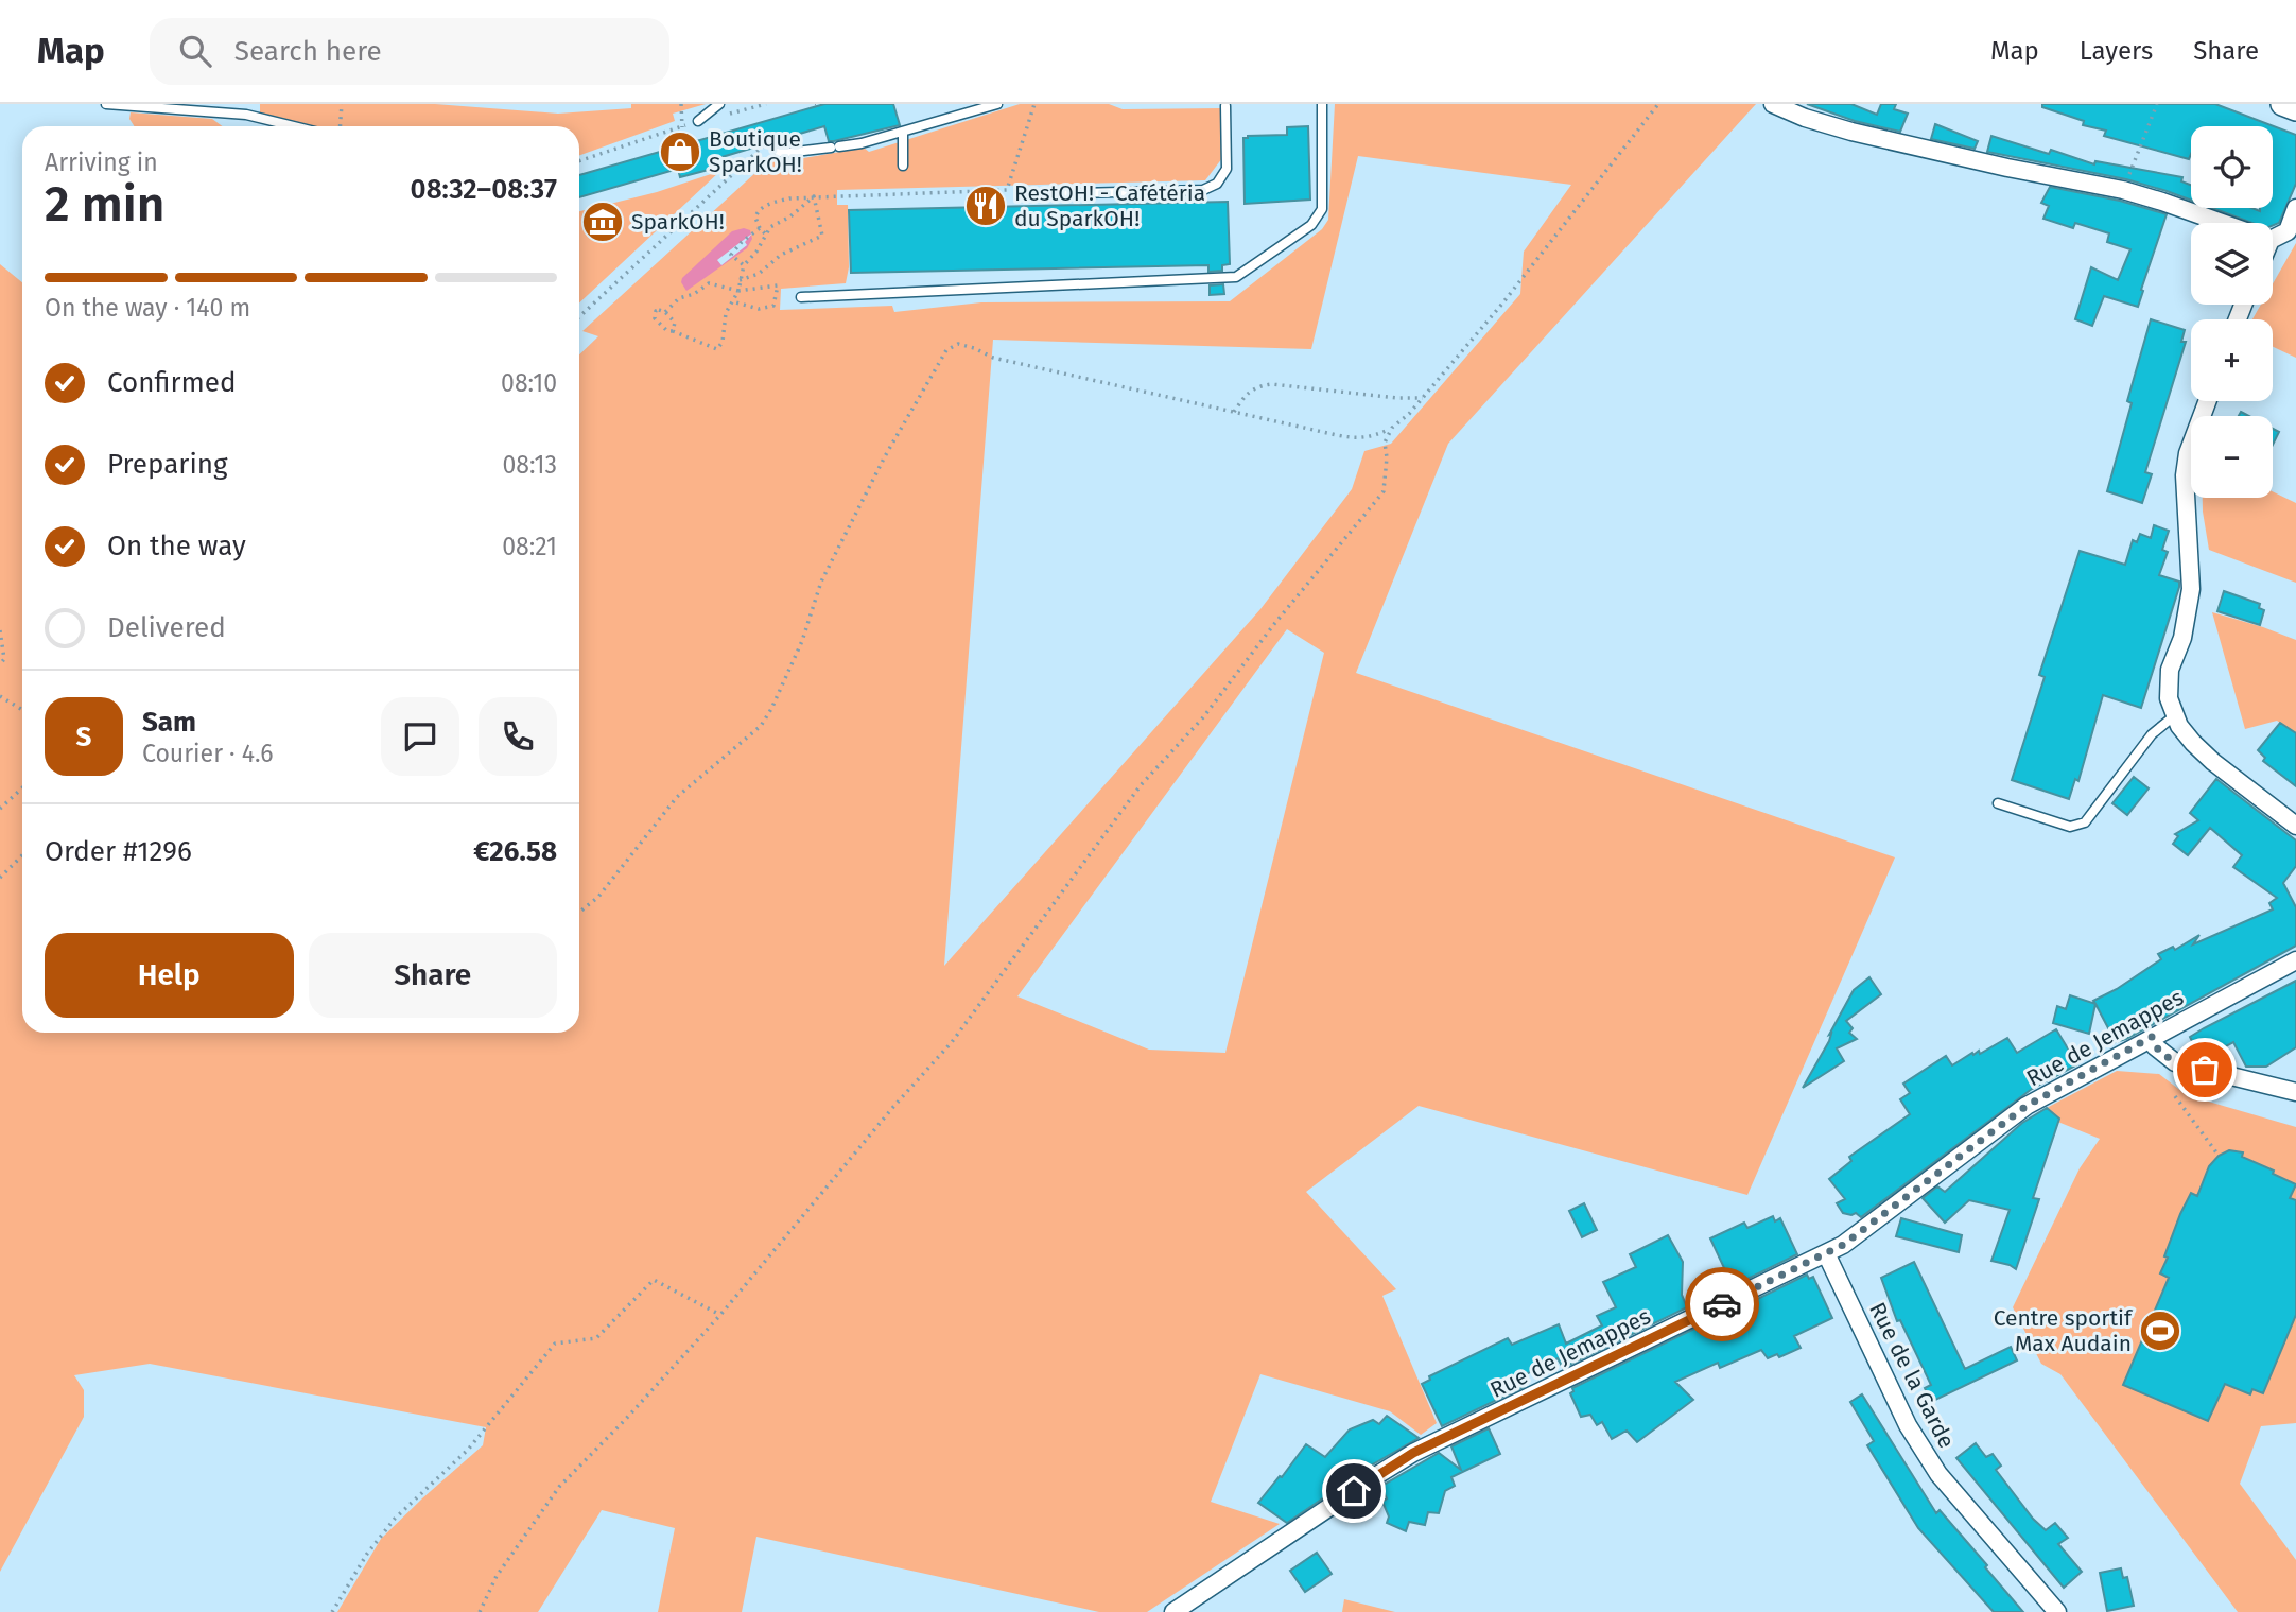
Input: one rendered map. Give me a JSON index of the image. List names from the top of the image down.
{
  "streets": {
    "street": ["Rue de Jemappes", "Rue de la Garde"]
  },
  "crossings": [
    ["Rue de Jemappes", "Rue de la Garde"]
  ],
  "places": {
    "shop": ["Boutique SparkOH!"],
    "restaurant": ["RestOH! - Cafétéria du SparkOH!"],
    "museum": ["SparkOH!"],
    "sports": ["Centre sportif Max Audain"]
  },
  "page": {
    "header": "Map",
    "search": "Search here",
    "nav": ["Map", "Layers", "Share"],
    "map_buttons": ["+", "−"],
    "heading": ["2 min", "Arriving in", "08:32–08:37"],
    "panel": [
      "Sam",
      "Courier · 4.6",
      "Order #1296",
      "€26.58"
    ],
    "bar": "On the way · 140 m",
    "list": [
      ["Confirmed", "08:10"],
      ["Preparing", "08:13"],
      ["On the way", "08:21"],
      "Delivered"
    ],
    "round": "S",
    "buttons": ["Help", "Share"]
  }
}
